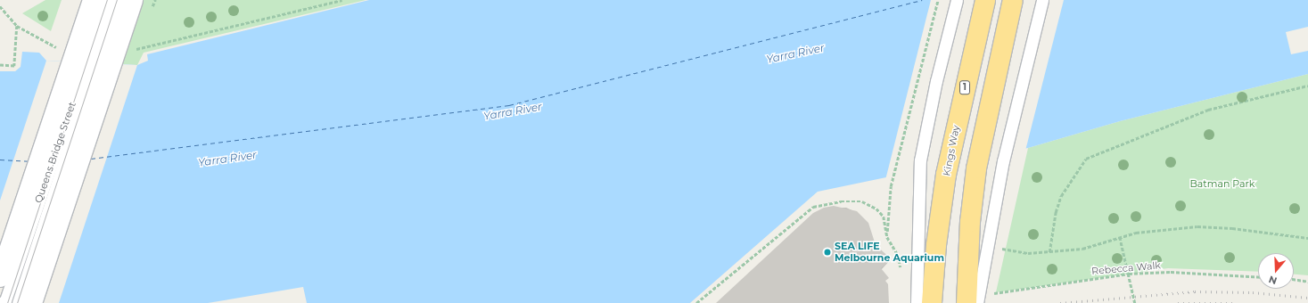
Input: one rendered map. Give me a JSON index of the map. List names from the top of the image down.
{
  "streets": {
    "highway": ["1", "Kings Way"],
    "street": ["Queens Bridge Street"],
    "path": ["Rebecca Walk"]
  },
  "water": ["Yarra River"],
  "parks": ["Batman Park"],
  "places": ["SEA LIFE Melbourne Aquarium"],
  "north": "bottom"
}
